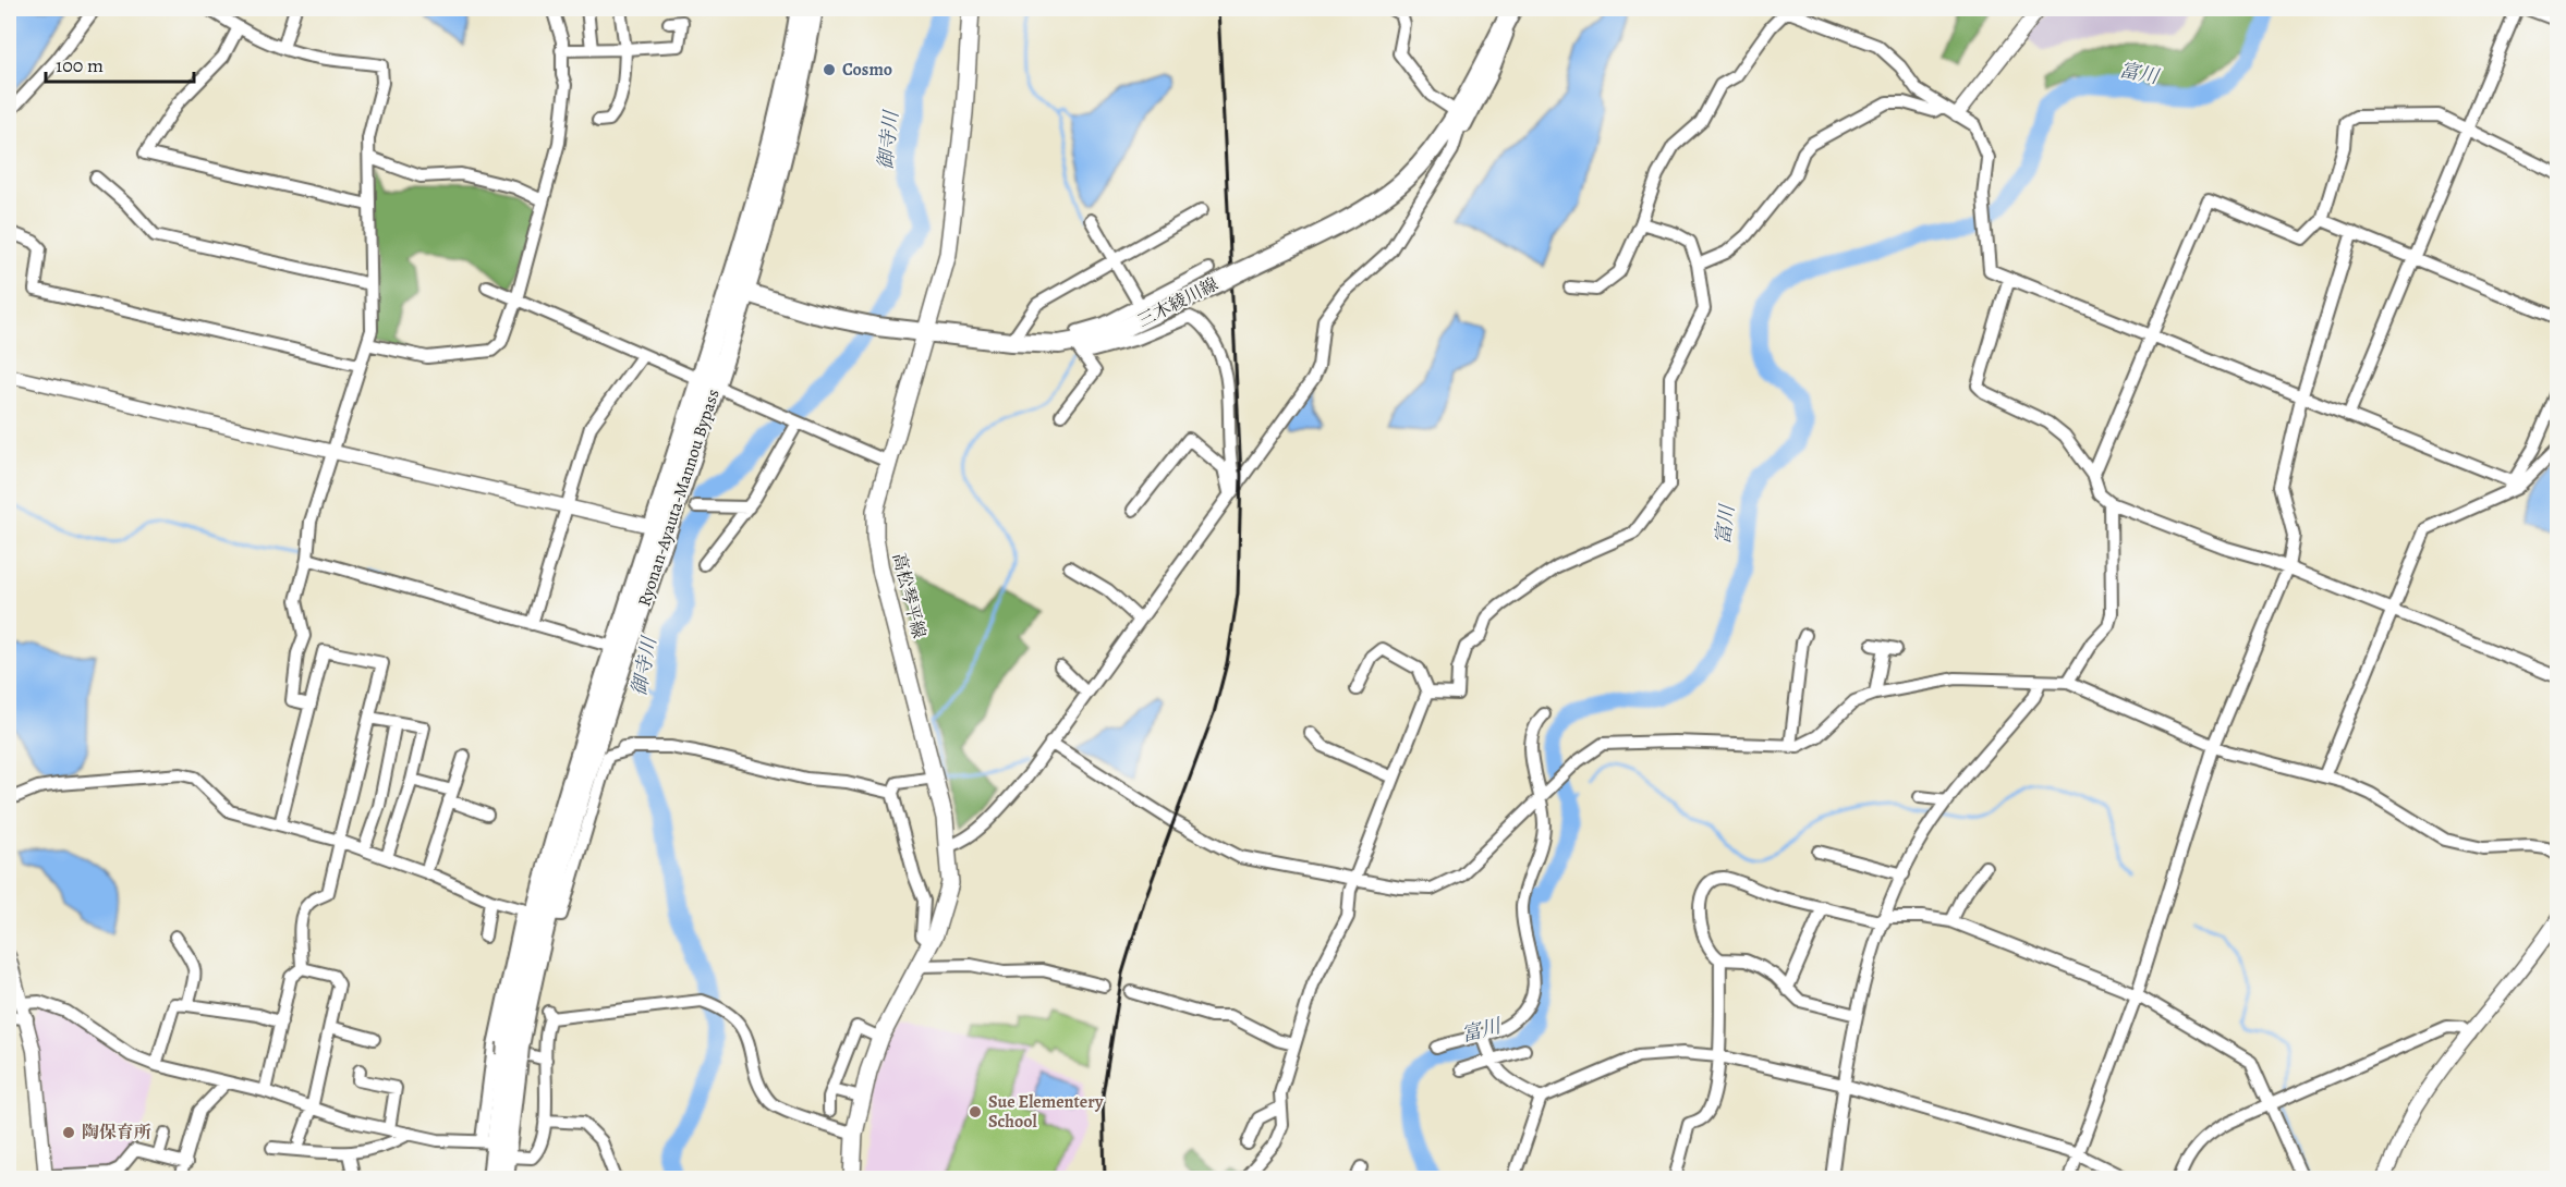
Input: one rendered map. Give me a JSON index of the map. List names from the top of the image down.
{
  "streets": {
    "main road": ["三木綾川線", "Ryonan-Ayauta-Mannou Bypass", "高松琴平線"]
  },
  "crossings": [
    ["三木綾川線", "Ryonan-Ayauta-Mannou Bypass"],
    ["三木綾川線", "高松琴平線"]
  ],
  "water": ["富川", "御寺川"],
  "places": ["Cosmo", "Sue Elementery School", "陶保育所"],
  "scale_bar": "100 m"
}
